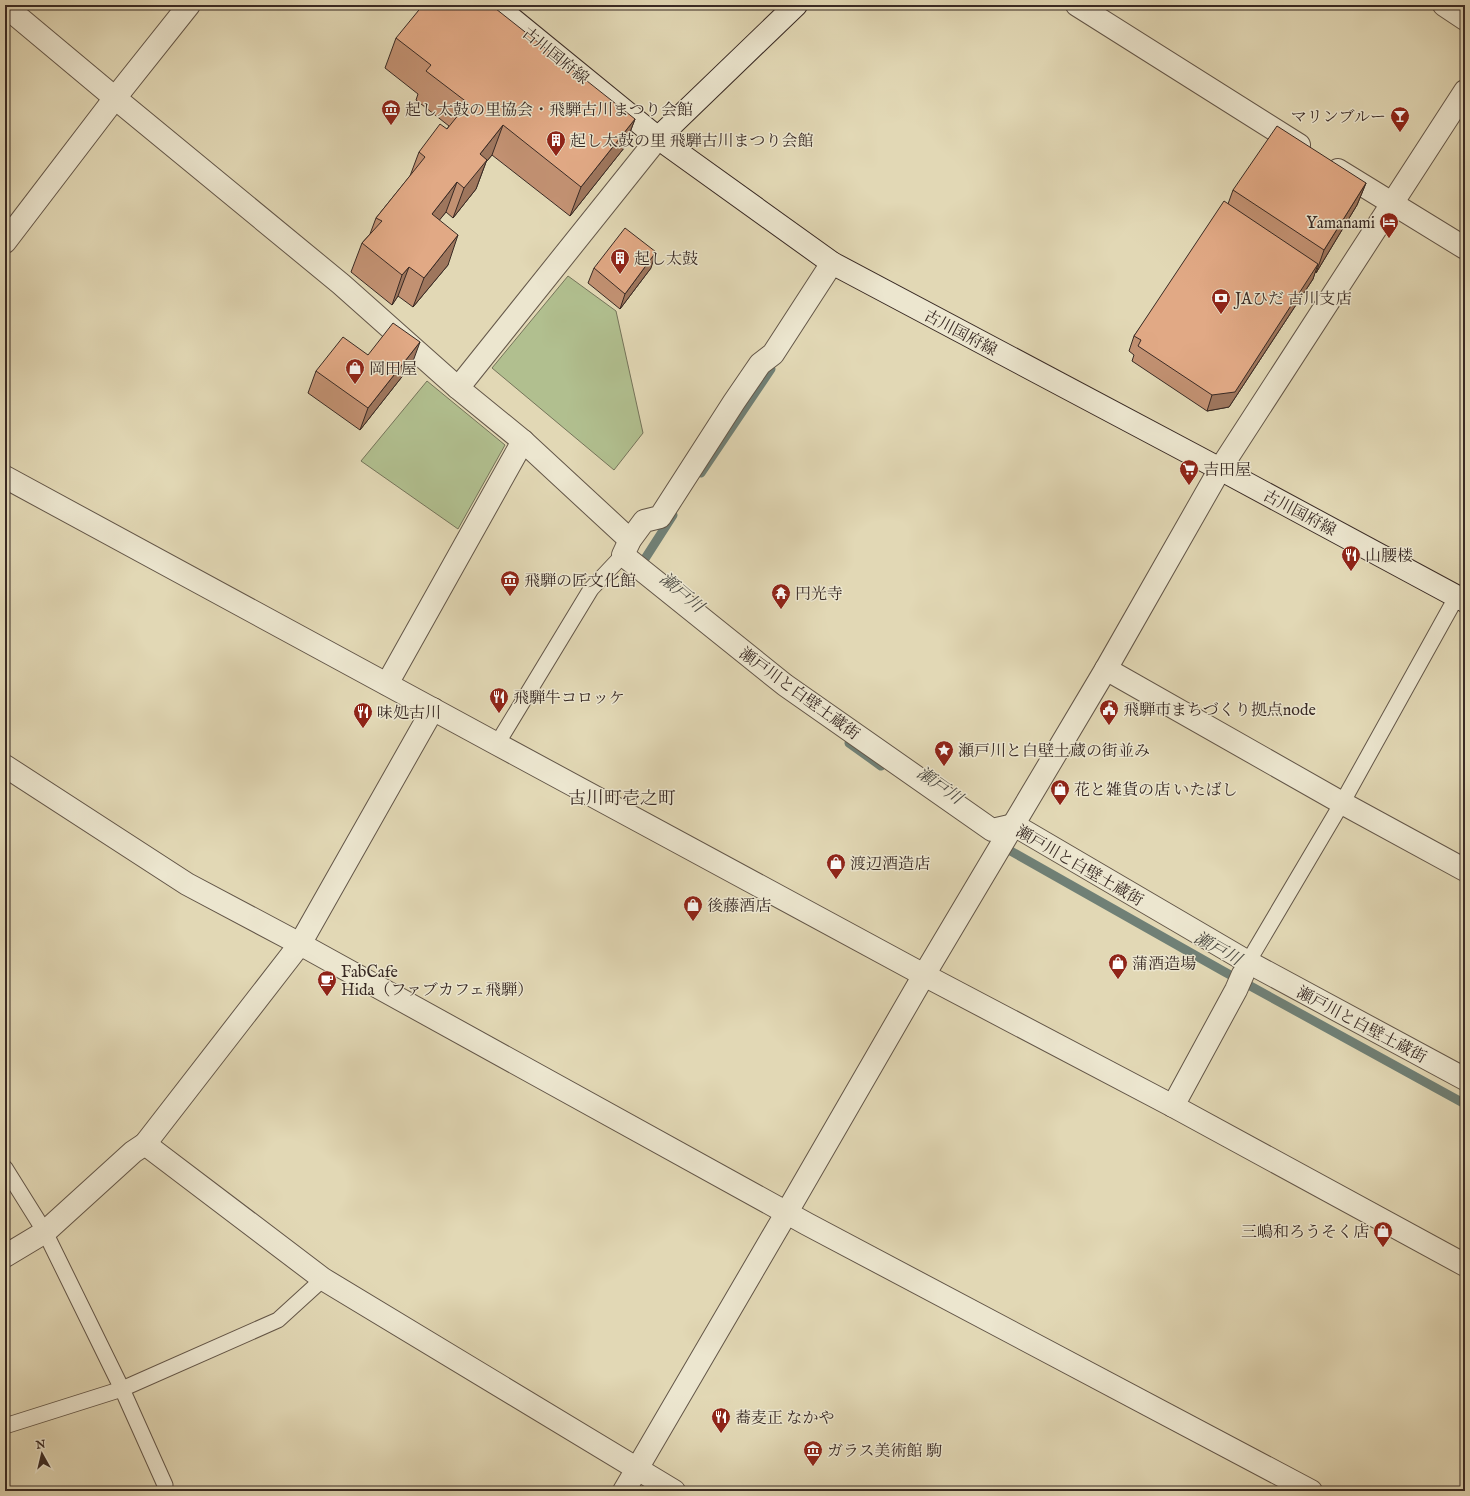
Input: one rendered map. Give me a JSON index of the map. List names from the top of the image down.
{
  "streets": {
    "street": ["古川国府線", "瀬戸川と白壁土蔵街"]
  },
  "districts": ["古川町壱之町"],
  "water": ["瀬戸川"],
  "places": {
    "museum": ["起し太鼓の里協会・飛騨古川まつり会館", "飛騨の匠文化館", "ガラス美術館 駒"],
    "bar": ["マリンブルー"],
    "building": ["起し太鼓の里 飛騨古川まつり会館", "起し太鼓"],
    "hotel": ["Yamanami"],
    "bank": ["JAひだ 古川支店"],
    "shop": [
      "岡田屋",
      "花と雑貨の店 いたばし",
      "渡辺酒造店",
      "後藤酒店",
      "蒲酒造場",
      "三嶋和ろうそく店"
    ],
    "supermarket": ["吉田屋"],
    "restaurant": [
      "山腰楼",
      "飛騨牛コロッケ",
      "味処古川",
      "蕎麦正 なかや"
    ],
    "temple": ["円光寺"],
    "public building": ["飛騨市まちづくり拠点node"],
    "place": ["瀬戸川と白壁土蔵の街並み"],
    "cafe": ["FabCafe Hida（ファブカフェ飛騨）"]
  },
  "north": "top"
}
